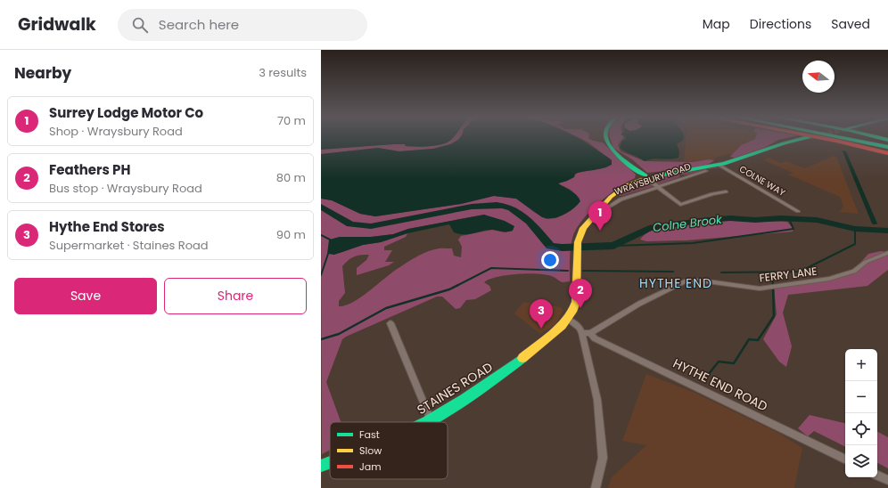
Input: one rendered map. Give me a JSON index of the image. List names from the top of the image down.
{
  "streets": {
    "main road": ["WRAYSBURY ROAD", "STAINES ROAD"],
    "street": ["COLNE WAY", "FERRY LANE", "HYTHE END ROAD"]
  },
  "crossings": [
    ["WRAYSBURY ROAD", "COLNE WAY"],
    ["WRAYSBURY ROAD", "HYTHE END ROAD"],
    ["WRAYSBURY ROAD", "STAINES ROAD"],
    ["FERRY LANE", "HYTHE END ROAD"],
    ["HYTHE END ROAD", "STAINES ROAD"]
  ],
  "districts": ["HYTHE END"],
  "water": ["Colne Brook"],
  "legend": ["Fast", "Slow", "Jam"],
  "north": "left",
  "page": {
    "header": "Gridwalk",
    "search": "Search here",
    "nav": ["Map", "Directions", "Saved"],
    "heading": ["Nearby", "3 results"],
    "list": [
      {
        "mark": "1",
        "name": "Surrey Lodge Motor Co",
        "note": "Shop · Wraysbury Road",
        "value": "70 m"
      },
      {
        "mark": "2",
        "name": "Feathers PH",
        "note": "Bus stop · Wraysbury Road",
        "value": "80 m"
      },
      {
        "mark": "3",
        "name": "Hythe End Stores",
        "note": "Supermarket · Staines Road",
        "value": "90 m"
      }
    ],
    "pins": ["1", "2", "3"],
    "buttons": ["Save", "Share"],
    "map_buttons": ["+", "−"]
  }
}
